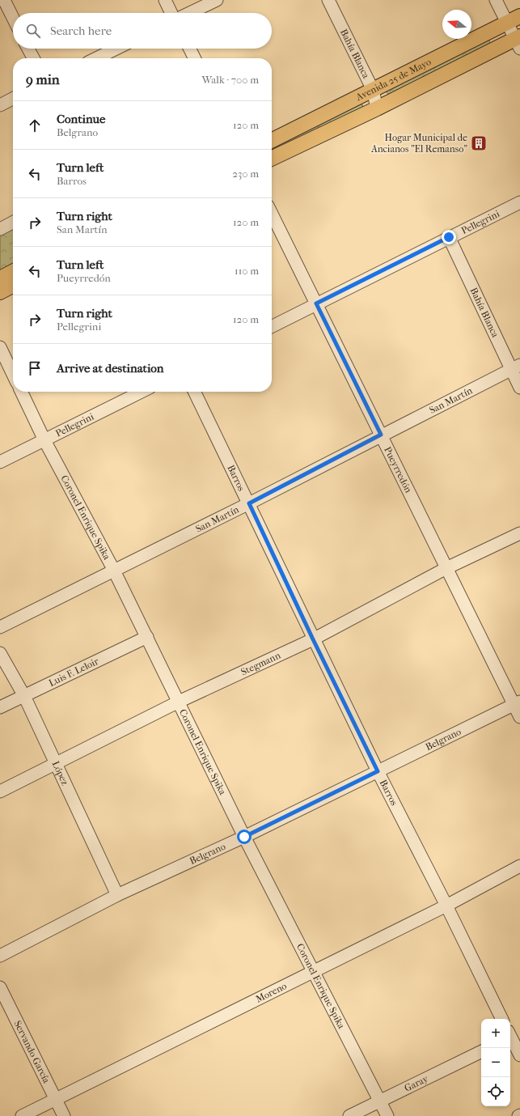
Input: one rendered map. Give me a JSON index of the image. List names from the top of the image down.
{
  "streets": {
    "main road": ["Avenida 25 de Mayo"],
    "street": [
      "Bahía Blanca",
      "Pellegrini",
      "San Martín",
      "Pueyrredón",
      "Barros",
      "Coronel Enrique Spika",
      "Stegmann",
      "Luis F. Leloir",
      "Belgrano",
      "López",
      "Moreno",
      "Servando García",
      "Garay"
    ]
  },
  "crossings": [
    ["Bahía Blanca", "Avenida 25 de Mayo"],
    ["Bahía Blanca", "Pellegrini"],
    ["Bahía Blanca", "San Martín"],
    ["Pellegrini", "Pueyrredón"],
    ["Pellegrini", "Coronel Enrique Spika"],
    ["San Martín", "Pueyrredón"],
    ["San Martín", "Barros"],
    ["San Martín", "Coronel Enrique Spika"],
    ["Pueyrredón", "Stegmann"],
    ["Pueyrredón", "Belgrano"],
    ["Barros", "Stegmann"],
    ["Barros", "Belgrano"],
    ["Barros", "Moreno"],
    ["Coronel Enrique Spika", "Stegmann"],
    ["Coronel Enrique Spika", "Luis F. Leloir"],
    ["Coronel Enrique Spika", "Belgrano"],
    ["Coronel Enrique Spika", "Moreno"],
    ["Coronel Enrique Spika", "Garay"],
    ["Stegmann", "López"],
    ["Luis F. Leloir", "López"],
    ["Belgrano", "López"],
    ["Moreno", "Servando García"]
  ],
  "places": {
    "building": ["Hogar Municipal de Ancianos \"El Remanso\""]
  },
  "north": "left",
  "page": {
    "search": "Search here",
    "heading": ["9 min", "Walk · 700 m"],
    "list": [
      ["Continue", "Belgrano", "120 m"],
      ["Turn left", "Barros", "230 m"],
      ["Turn right", "San Martín", "120 m"],
      ["Turn left", "Pueyrredón", "110 m"],
      ["Turn right", "Pellegrini", "120 m"],
      "Arrive at destination"
    ],
    "map_buttons": ["+", "−"]
  }
}
